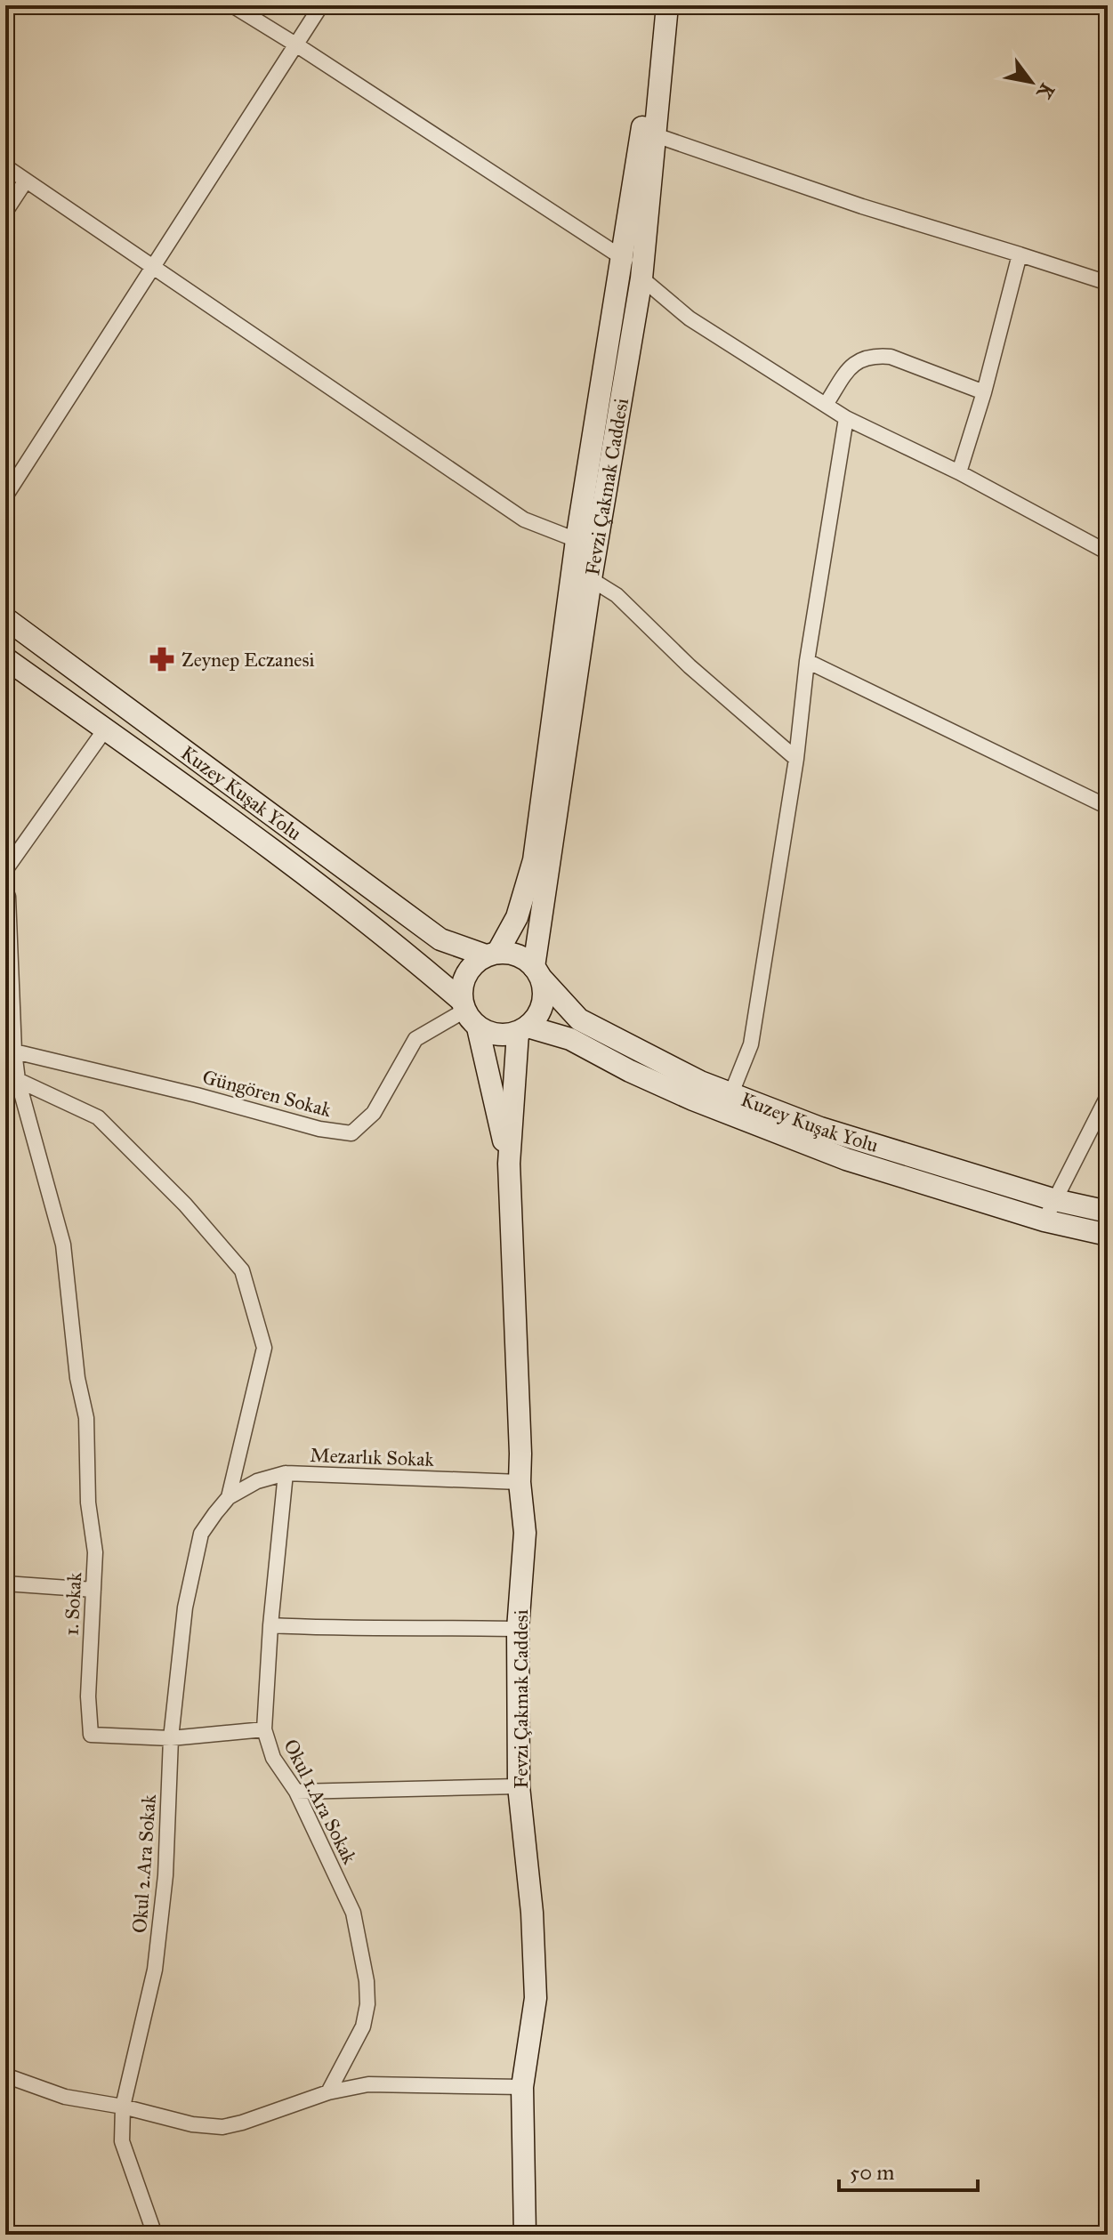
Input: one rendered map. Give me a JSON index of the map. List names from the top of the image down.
{
  "streets": {
    "street": [
      "Fevzi Çakmak Caddesi",
      "Kuzey Kuşak Yolu",
      "Güngören Sokak",
      "Mezarlık Sokak",
      "1. Sokak",
      "Okul 1.Ara Sokak",
      "Okul 2.Ara Sokak"
    ]
  },
  "crossings": [
    ["Fevzi Çakmak Caddesi", "Kuzey Kuşak Yolu"],
    ["Fevzi Çakmak Caddesi", "Güngören Sokak"],
    ["Fevzi Çakmak Caddesi", "Mezarlık Sokak"],
    ["Kuzey Kuşak Yolu", "Güngören Sokak"],
    ["Güngören Sokak", "1. Sokak"],
    ["Mezarlık Sokak", "Okul 1.Ara Sokak"],
    ["Mezarlık Sokak", "Okul 2.Ara Sokak"],
    ["1. Sokak", "Okul 2.Ara Sokak"]
  ],
  "places": {
    "pharmacy": ["Zeynep Eczanesi"]
  },
  "scale_bar": "50 m",
  "north": "bottom right"
}
